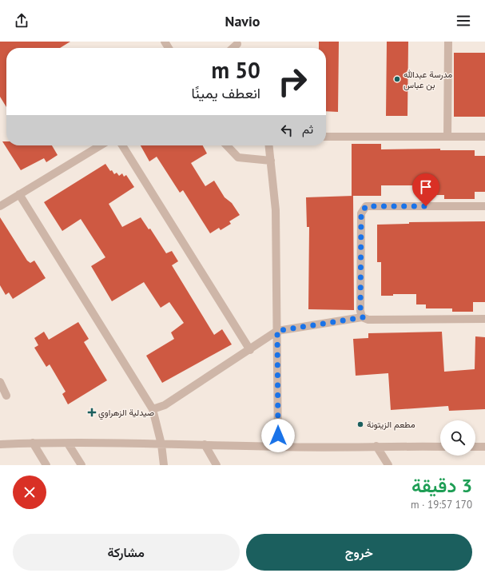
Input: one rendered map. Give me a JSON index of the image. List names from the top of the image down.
{
  "places": {
    "other": ["مدرسة عبدالله بن عباس", "مطعم الزيتونة"],
    "health": ["صيدلية الزهراوي"]
  },
  "page": {
    "header": "Navio",
    "turn": ["50 m", "انعطف يمينًا"],
    "then": "ثم",
    "heading": ["3 دقيقة", "170 m · 19:57"],
    "buttons": ["خروج", "مشاركة"]
  }
}
